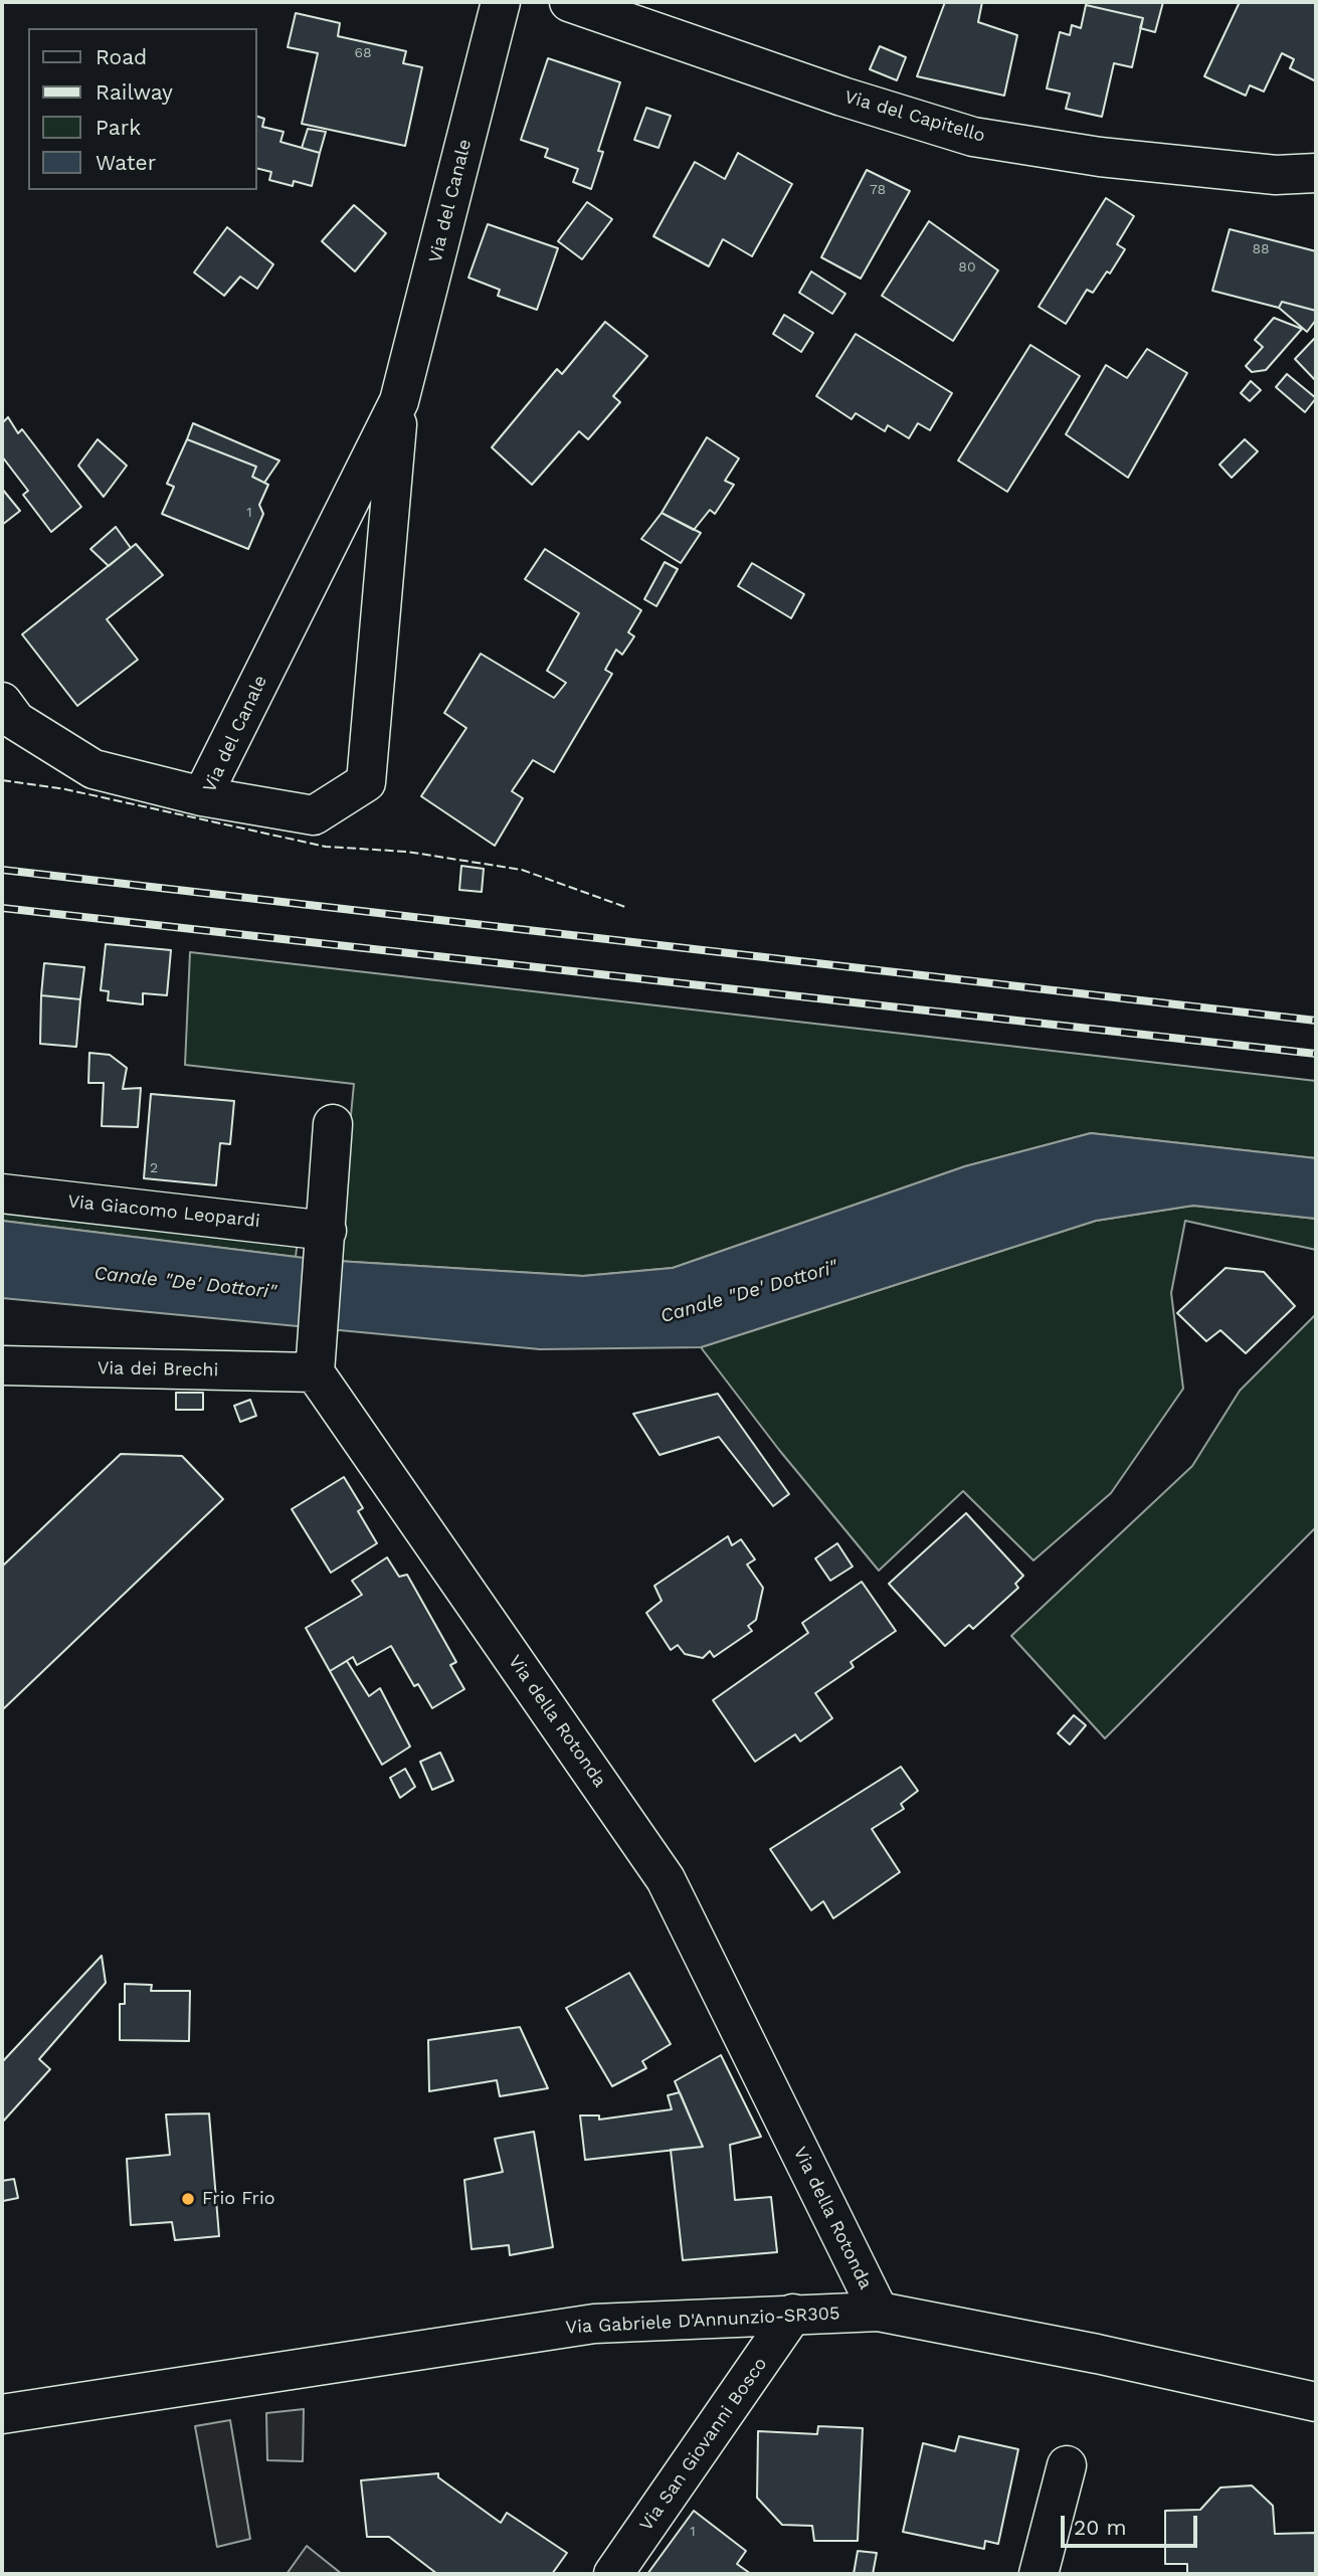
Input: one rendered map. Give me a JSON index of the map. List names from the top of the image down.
{
  "streets": {
    "street": [
      "Via del Capitello",
      "Via del Canale",
      "Via Giacomo Leopardi",
      "Via dei Brechi",
      "Via della Rotonda",
      "Via Gabriele D'Annunzio-SR305",
      "Via San Giovanni Bosco"
    ]
  },
  "crossings": [
    ["Via dei Brechi", "Via della Rotonda"],
    ["Via della Rotonda", "Via Gabriele D'Annunzio-SR305"],
    ["Via Gabriele D'Annunzio-SR305", "Via San Giovanni Bosco"]
  ],
  "water": ["Canale \"De' Dottori\""],
  "places": ["Frio Frio"],
  "house_numbers": [
    "68",
    "78",
    "88",
    "80",
    "1",
    "2",
    "1"
  ],
  "legend": [
    "Road",
    "Railway",
    "Park",
    "Water"
  ],
  "scale_bar": "20 m"
}
